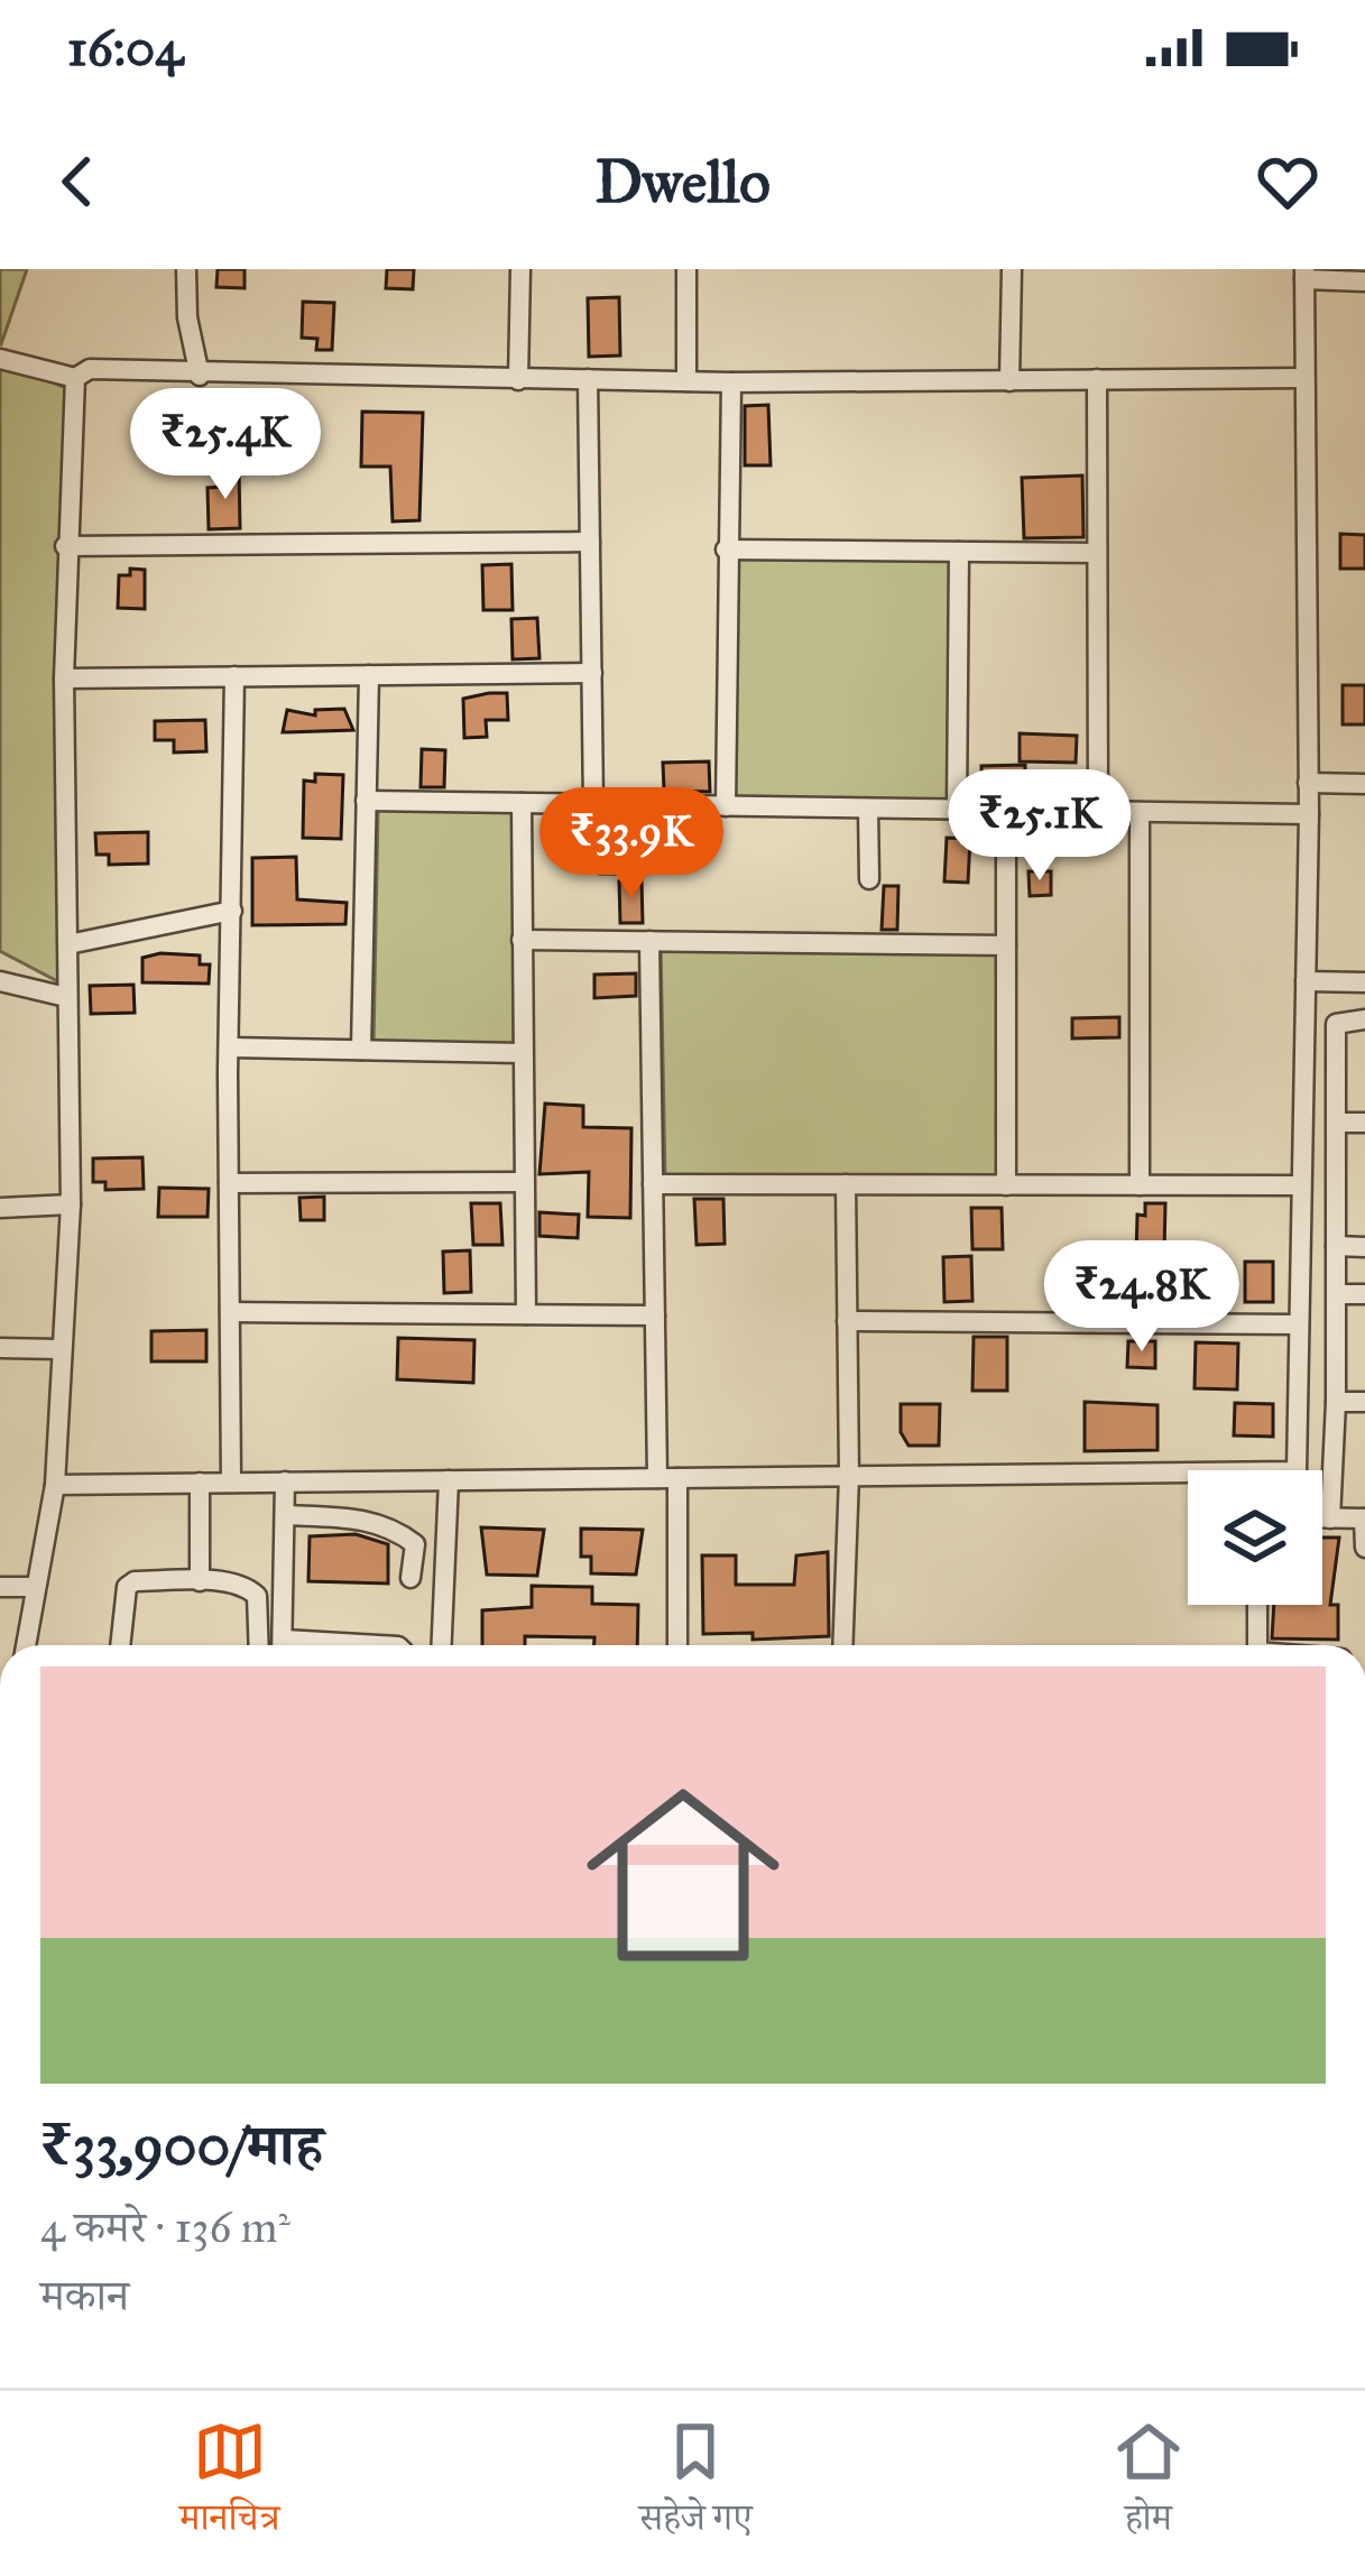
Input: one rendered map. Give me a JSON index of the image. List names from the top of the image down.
{
  "page": {
    "status": "16:04",
    "header": "Dwello",
    "price": [
      "₹25.4K",
      "₹25.1K",
      "₹33.9K",
      "₹24.8K"
    ],
    "list": [
      {
        "name": "₹33,900/माह",
        "note": "4 कमरे · 136 m² · मकान"
      }
    ],
    "tabs": ["मानचित्र", "सहेजे गए", "होम"]
  }
}
